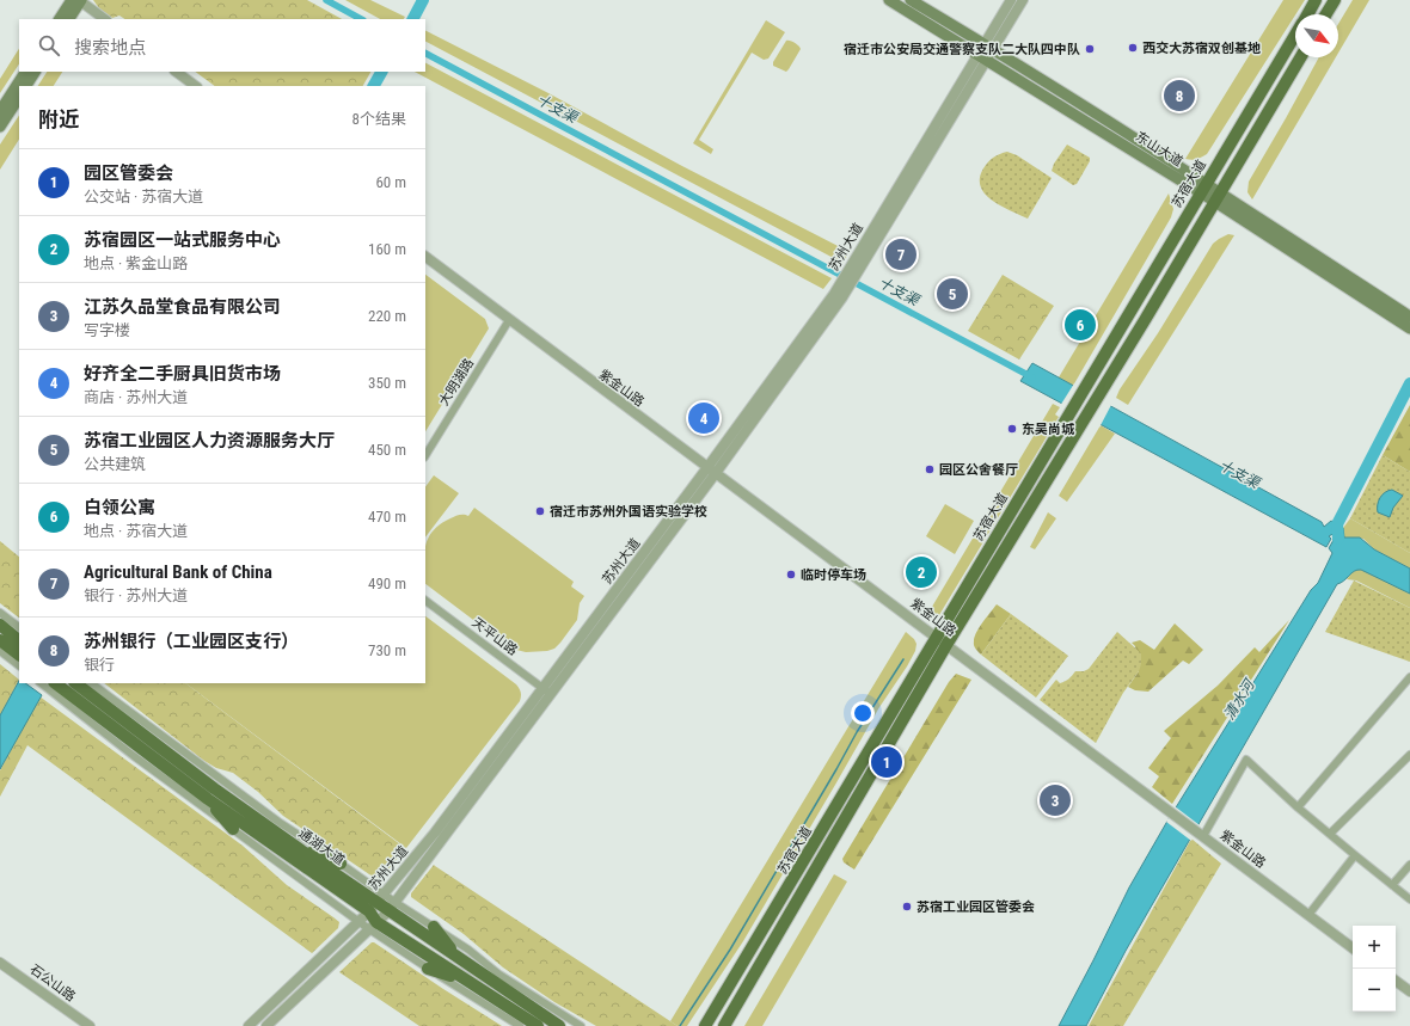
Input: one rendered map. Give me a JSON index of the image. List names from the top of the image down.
{
  "streets": {
    "main road": ["东山大道", "苏宿大道", "通湖大道"],
    "street": [
      "苏州大道",
      "大明湖路",
      "紫金山路",
      "天平山路",
      "石公山路"
    ]
  },
  "crossings": [
    ["东山大道", "苏宿大道"],
    ["东山大道", "苏州大道"],
    ["苏宿大道", "紫金山路"],
    ["苏州大道", "紫金山路"],
    ["苏州大道", "天平山路"],
    ["苏州大道", "通湖大道"],
    ["大明湖路", "紫金山路"]
  ],
  "water": ["十支渠", "清水河"],
  "places": [
    "西交大苏宿双创基地",
    "宿迁市公安局交通警察支队二大队四中队",
    "东吴尚城",
    "园区公舍餐厅",
    "宿迁市苏州外国语实验学校",
    "临时停车场",
    "苏宿工业园区管委会"
  ],
  "north": "bottom right",
  "page": {
    "search": "搜索地点",
    "pins": [
      "8",
      "7",
      "5",
      "6",
      "4",
      "2",
      "1",
      "3"
    ],
    "heading": ["附近", "8个结果"],
    "list": [
      {
        "mark": "1",
        "name": "园区管委会",
        "note": "公交站 · 苏宿大道",
        "value": "60 m"
      },
      {
        "mark": "2",
        "name": "苏宿园区一站式服务中心",
        "note": "地点 · 紫金山路",
        "value": "160 m"
      },
      {
        "mark": "3",
        "name": "江苏久品堂食品有限公司",
        "note": "写字楼",
        "value": "220 m"
      },
      {
        "mark": "4",
        "name": "好齐全二手厨具旧货市场",
        "note": "商店 · 苏州大道",
        "value": "350 m"
      },
      {
        "mark": "5",
        "name": "苏宿工业园区人力资源服务大厅",
        "note": "公共建筑",
        "value": "450 m"
      },
      {
        "mark": "6",
        "name": "白领公寓",
        "note": "地点 · 苏宿大道",
        "value": "470 m"
      },
      {
        "mark": "7",
        "name": "Agricultural Bank of China",
        "note": "银行 · 苏州大道",
        "value": "490 m"
      },
      {
        "mark": "8",
        "name": "苏州银行（工业园区支行）",
        "note": "银行",
        "value": "730 m"
      }
    ],
    "map_buttons": ["+", "−"]
  }
}
